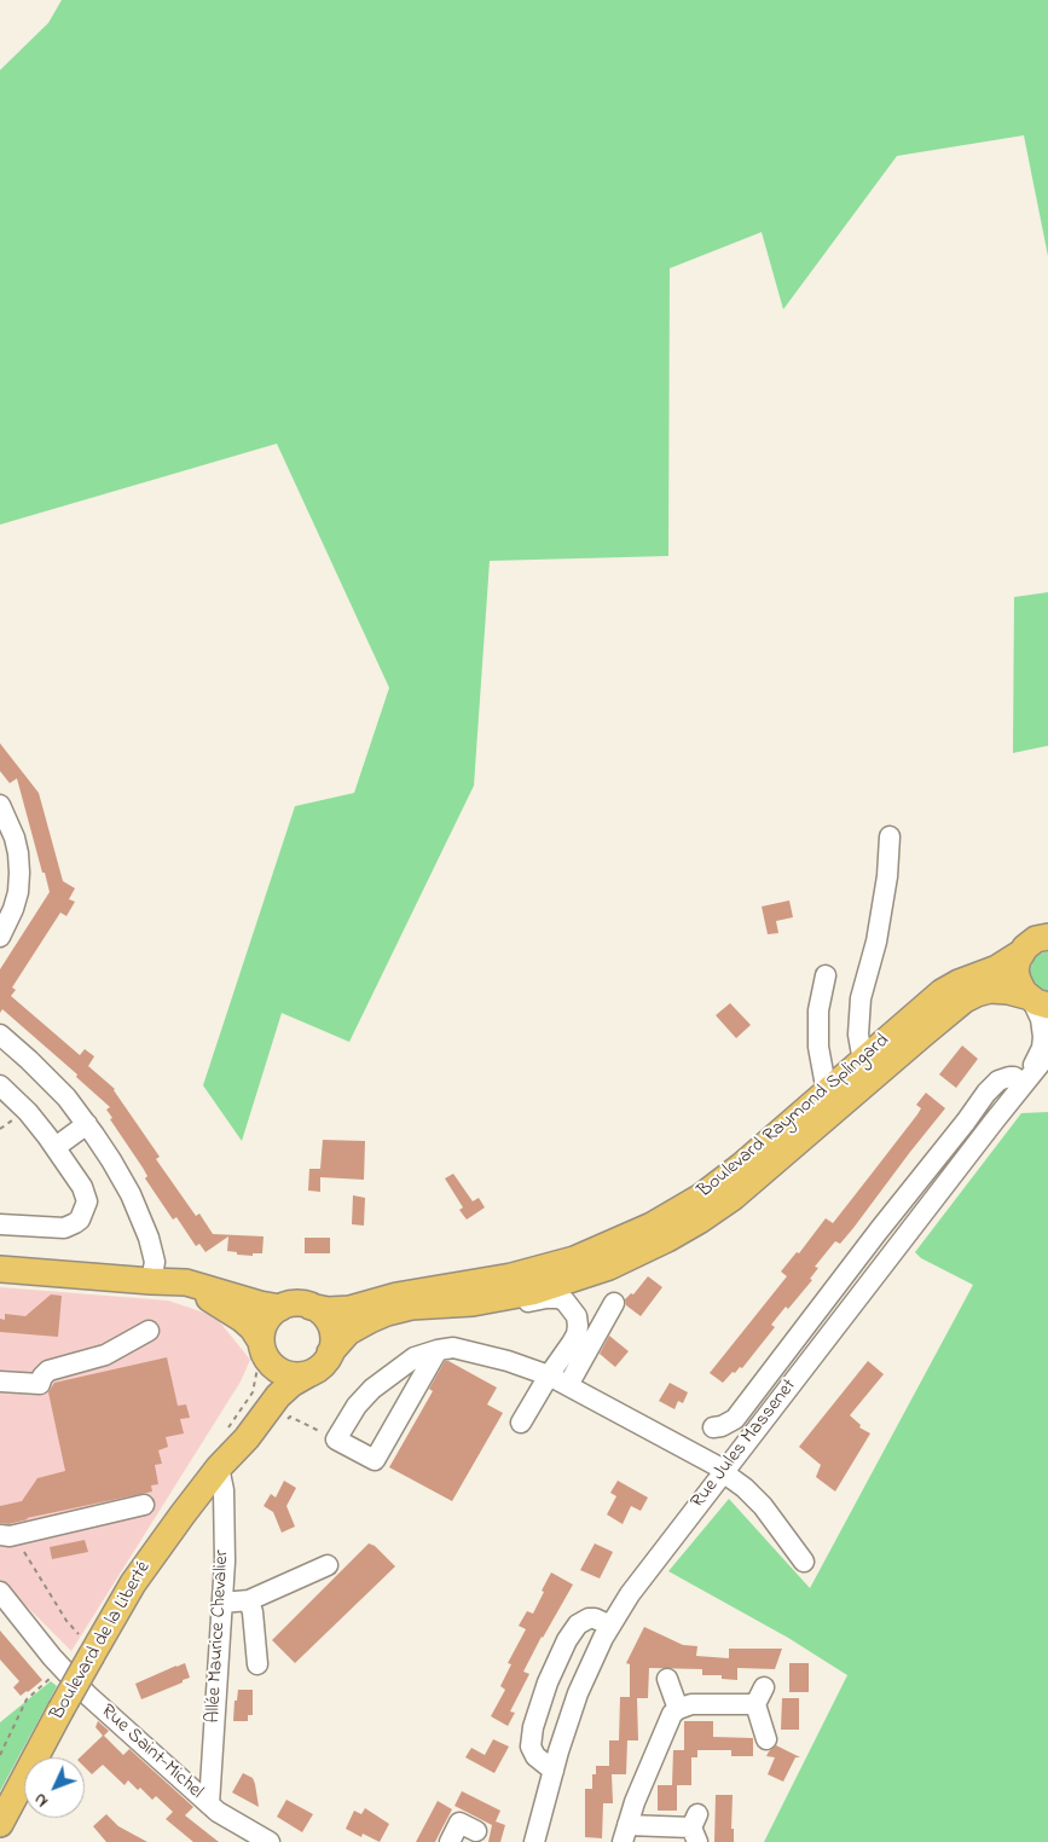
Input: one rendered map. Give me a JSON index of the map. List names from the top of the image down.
{
  "streets": {
    "main road": ["Boulevard Raymond Splingard", "Boulevard de la Liberté"],
    "street": ["Rue Jules Massenet", "Allée Maurice Chevalier", "Rue Saint-Michel"]
  },
  "crossings": [
    ["Boulevard Raymond Splingard", "Rue Jules Massenet"],
    ["Boulevard Raymond Splingard", "Boulevard de la Liberté"],
    ["Allée Maurice Chevalier", "Boulevard de la Liberté"],
    ["Allée Maurice Chevalier", "Rue Saint-Michel"]
  ],
  "north": "bottom left"
}
